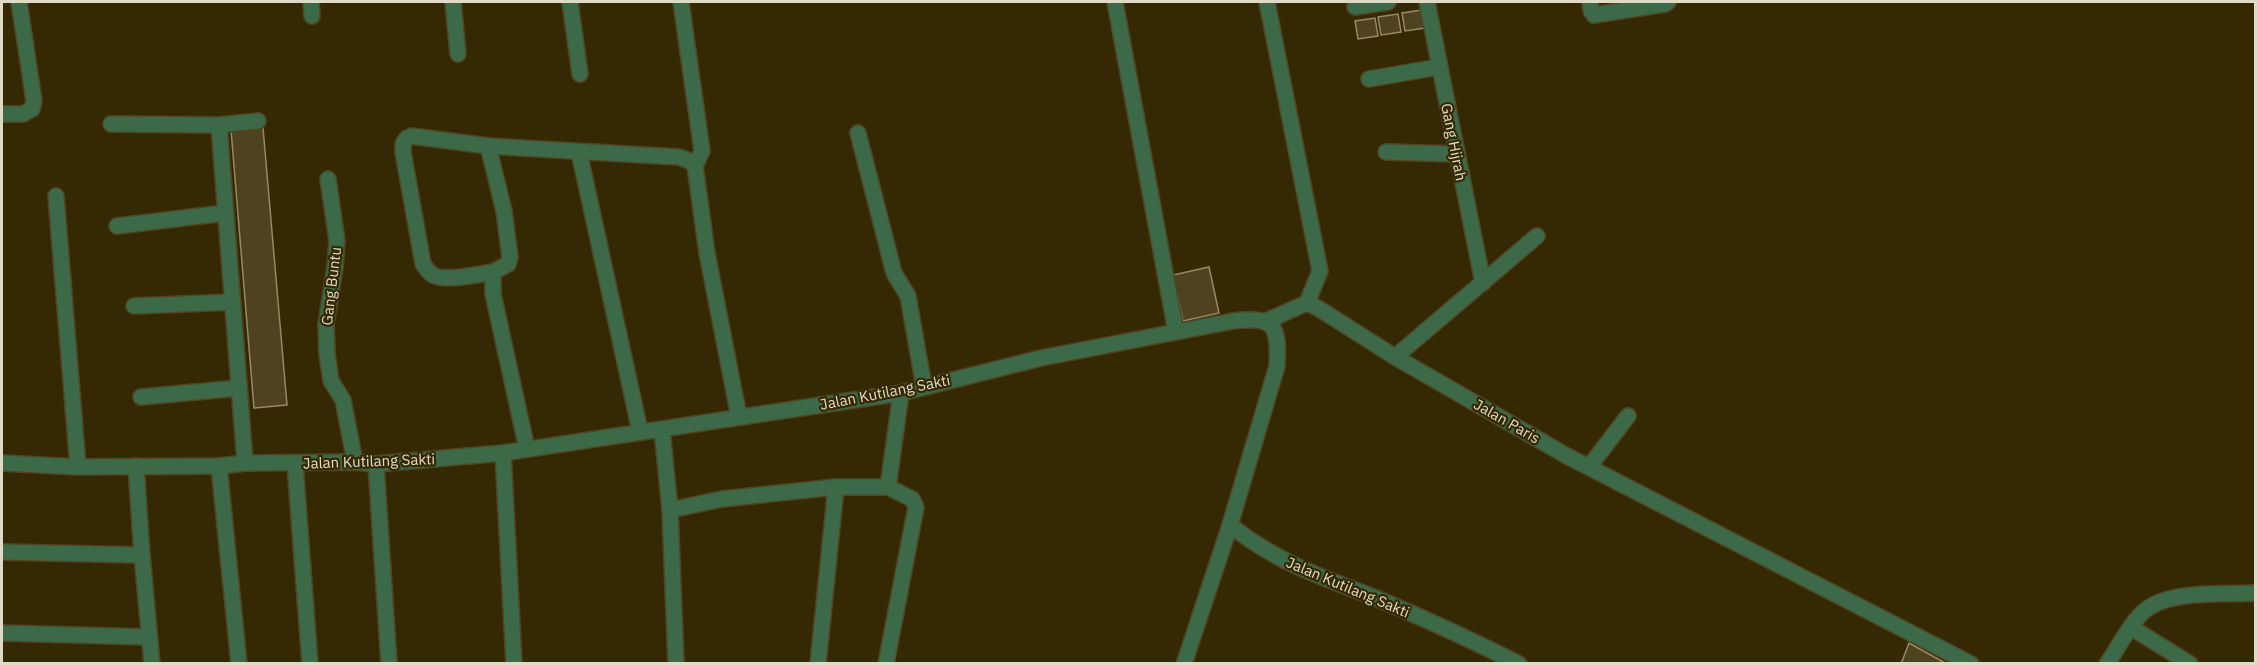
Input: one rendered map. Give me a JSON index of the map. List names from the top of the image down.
{
  "streets": {
    "street": [
      "Gang Hijrah",
      "Gang Buntu",
      "Jalan Kutilang Sakti",
      "Jalan Paris"
    ]
  },
  "crossings": [
    ["Gang Buntu", "Jalan Kutilang Sakti"]
  ]
}
